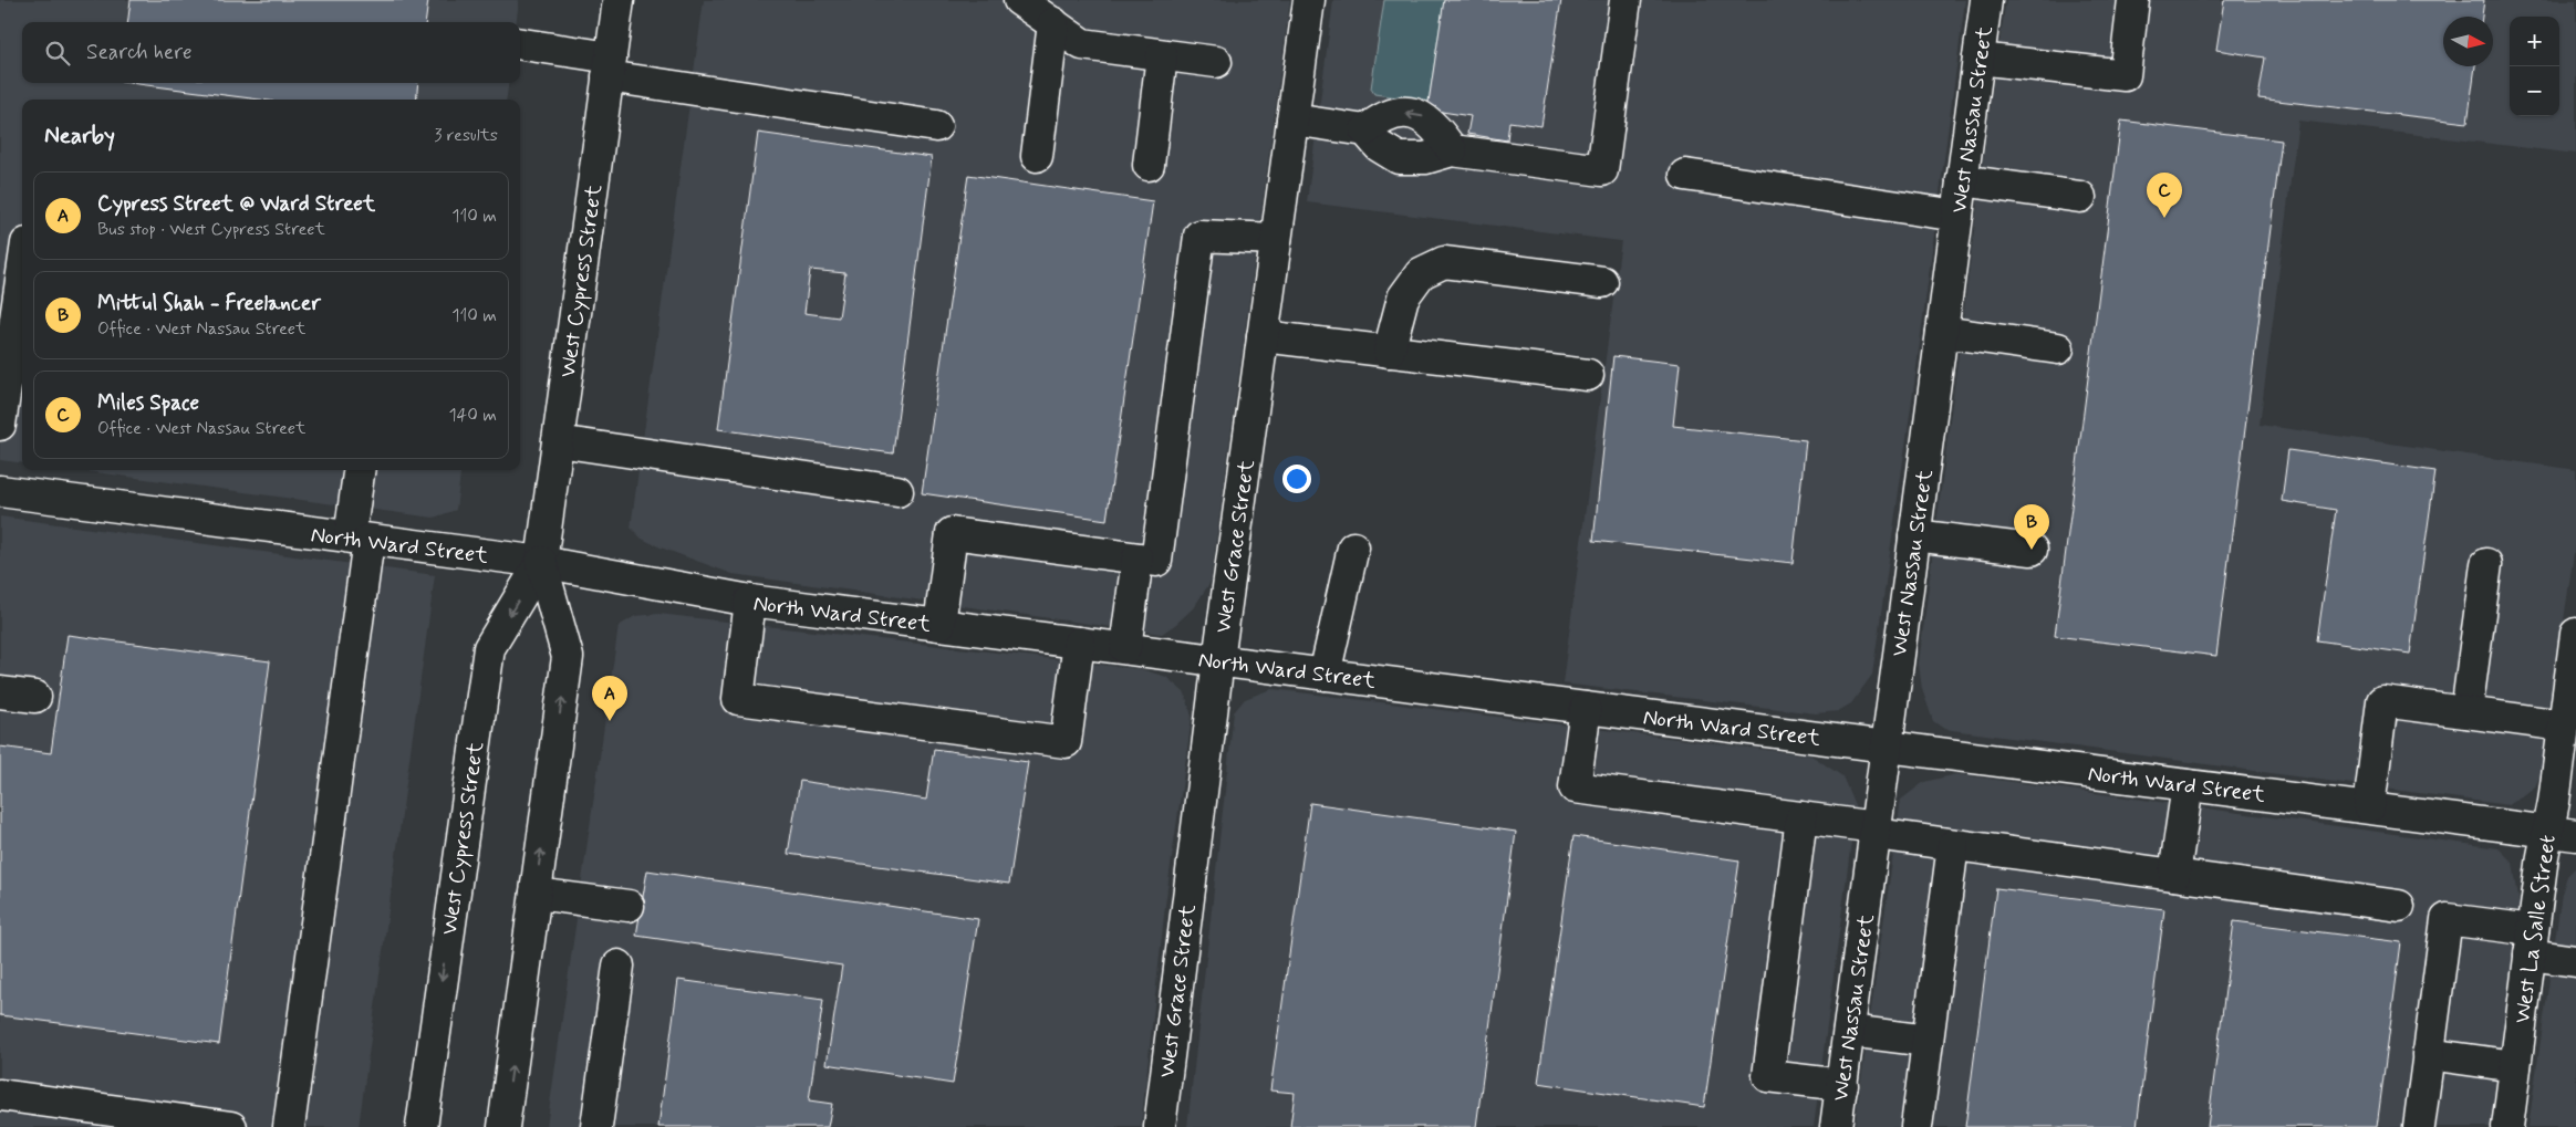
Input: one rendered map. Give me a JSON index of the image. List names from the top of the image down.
{
  "streets": {
    "street": [
      "West Nassau Street",
      "West Cypress Street",
      "North Ward Street",
      "West Grace Street",
      "West La Salle Street"
    ]
  },
  "crossings": [
    ["West Nassau Street", "North Ward Street"],
    ["West Cypress Street", "North Ward Street"],
    ["North Ward Street", "West Grace Street"],
    ["North Ward Street", "West La Salle Street"]
  ],
  "north": "right",
  "page": {
    "map_buttons": ["+", "−"],
    "search": "Search here",
    "heading": ["Nearby", "3 results"],
    "list": [
      {
        "mark": "A",
        "name": "Cypress Street @ Ward Street",
        "note": "Bus stop · West Cypress Street",
        "value": "110 m"
      },
      {
        "mark": "B",
        "name": "Mittul Shah - Freelancer",
        "note": "Office · West Nassau Street",
        "value": "110 m"
      },
      {
        "mark": "C",
        "name": "Miles Space",
        "note": "Office · West Nassau Street",
        "value": "140 m"
      }
    ],
    "pins": ["C", "B", "A"]
  }
}
